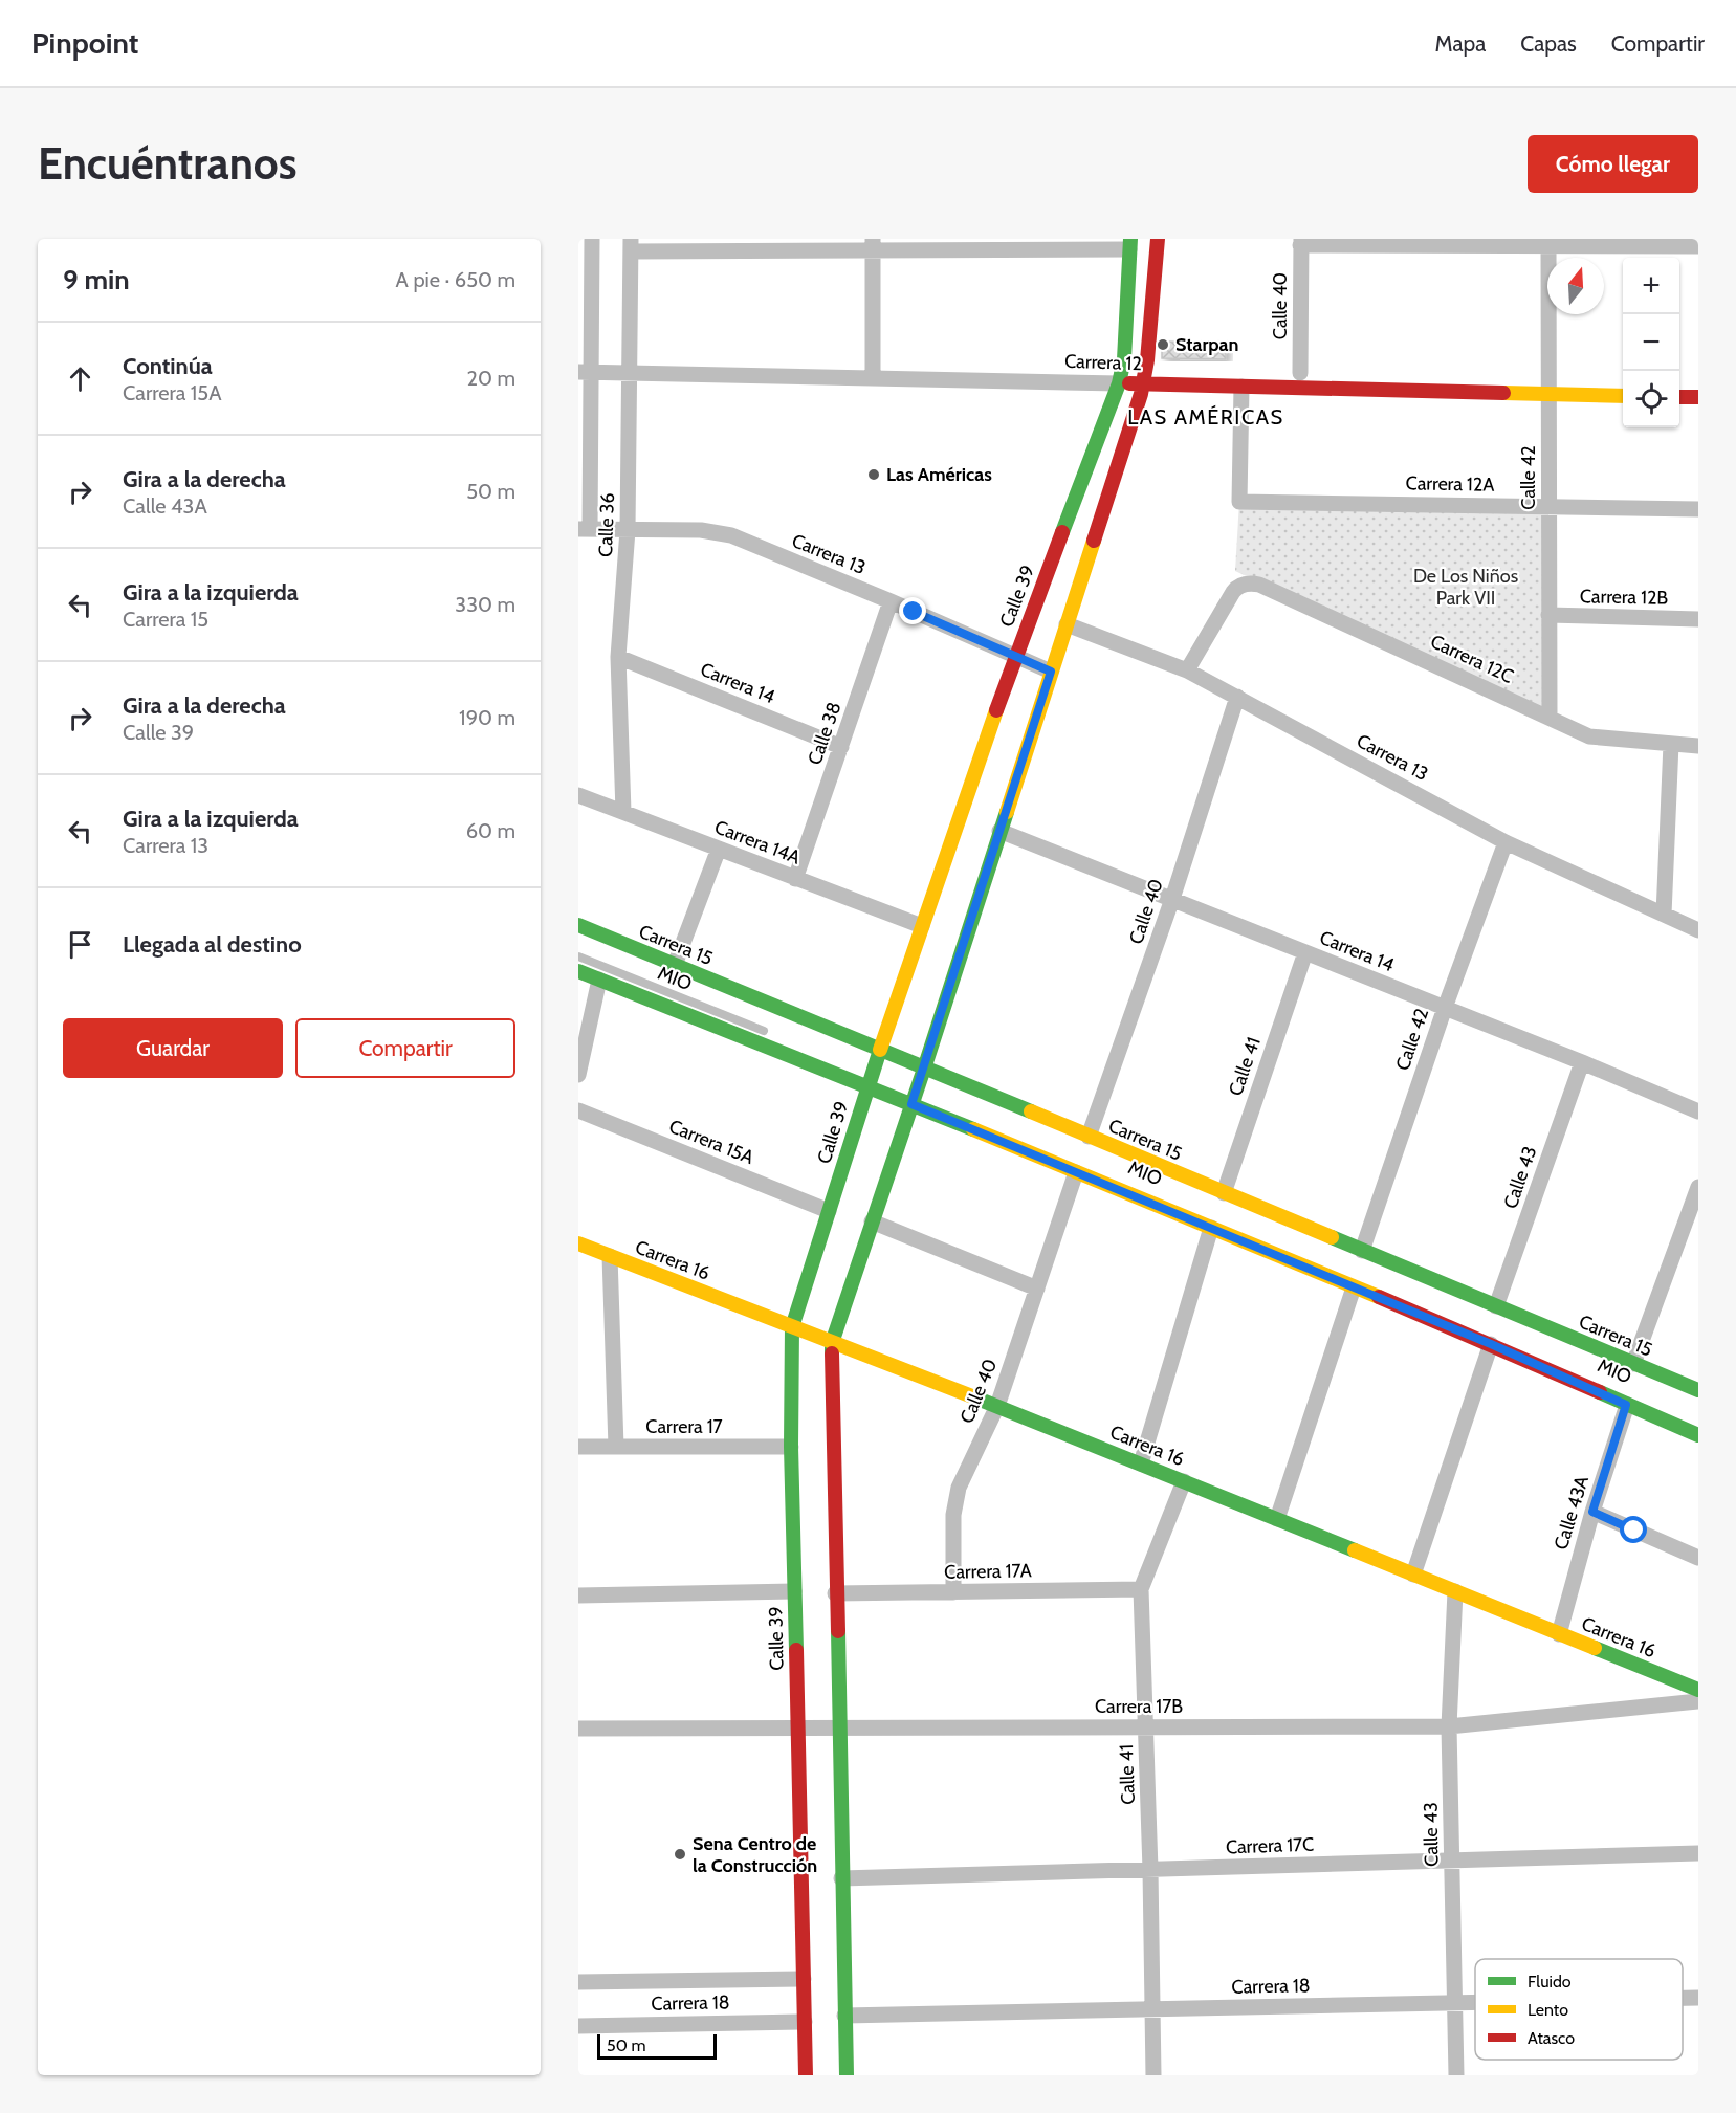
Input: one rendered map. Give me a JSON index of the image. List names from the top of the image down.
{
  "streets": {
    "street": [
      "Calle 40",
      "Carrera 12",
      "Calle 42",
      "Carrera 12A",
      "Calle 36",
      "Carrera 13",
      "Calle 39",
      "Carrera 12B",
      "Carrera 12C",
      "Carrera 14",
      "Calle 38",
      "Carrera 14A",
      "Carrera 15",
      "Calle 41",
      "Carrera 15A",
      "Calle 43",
      "Carrera 16",
      "Carrera 17",
      "Calle 43A",
      "Carrera 17A",
      "Carrera 17B",
      "Carrera 17C",
      "Carrera 18"
    ],
    "lane": ["MIO"]
  },
  "crossings": [
    ["Calle 40", "Carrera 13"],
    ["Calle 40", "Carrera 14"],
    ["Calle 40", "Carrera 15"],
    ["Calle 40", "Carrera 16"],
    ["Calle 40", "Carrera 17A"],
    ["Carrera 12", "Calle 42"],
    ["Carrera 12", "Carrera 12A"],
    ["Carrera 12", "Calle 36"],
    ["Carrera 12", "Calle 39"],
    ["Calle 42", "Carrera 12A"],
    ["Calle 42", "Carrera 13"],
    ["Calle 42", "Carrera 12B"],
    ["Calle 42", "Carrera 12C"],
    ["Calle 42", "Carrera 14"],
    ["Calle 42", "Carrera 15"],
    ["Calle 36", "Carrera 13"],
    ["Calle 36", "Carrera 14"],
    ["Calle 36", "Carrera 14A"],
    ["Carrera 13", "Calle 39"],
    ["Carrera 13", "Carrera 12C"],
    ["Carrera 13", "Calle 38"],
    ["Calle 39", "Carrera 14A"],
    ["Calle 39", "Carrera 15"],
    ["Calle 39", "Carrera 15A"],
    ["Calle 39", "Carrera 16"],
    ["Calle 39", "Carrera 17"],
    ["Calle 39", "Carrera 17B"],
    ["Calle 39", "Carrera 18"],
    ["Carrera 14", "Calle 38"],
    ["Carrera 14", "Calle 41"],
    ["Carrera 14", "Calle 43"],
    ["Calle 38", "Carrera 14A"],
    ["Carrera 15", "Calle 41"],
    ["Carrera 15", "Calle 43"],
    ["Calle 41", "Carrera 16"],
    ["Calle 41", "Carrera 17A"],
    ["Calle 41", "Carrera 17B"],
    ["Calle 41", "Carrera 17C"],
    ["Calle 41", "Carrera 18"],
    ["Calle 43", "Carrera 16"],
    ["Calle 43", "Carrera 17B"],
    ["Calle 43", "Carrera 17C"],
    ["Calle 43", "Carrera 18"],
    ["Carrera 16", "Calle 43A"]
  ],
  "districts": ["LAS AMÉRICAS"],
  "parks": ["De Los Niños Park VII"],
  "places": ["Starpan", "Las Américas", "Sena Centro de la Construcción"],
  "legend": ["Fluido", "Lento", "Atasco"],
  "scale_bar": "50 m",
  "north": "top",
  "page": {
    "header": "Pinpoint",
    "nav": ["Mapa", "Capas", "Compartir"],
    "buttons": [
      "Cómo llegar",
      ["Guardar", "Compartir"]
    ],
    "title": "Encuéntranos",
    "heading": ["9 min", "A pie · 650 m"],
    "map_buttons": ["+", "−"],
    "list": [
      ["Continúa", "Carrera 15A", "20 m"],
      ["Gira a la derecha", "Calle 43A", "50 m"],
      ["Gira a la izquierda", "Carrera 15", "330 m"],
      ["Gira a la derecha", "Calle 39", "190 m"],
      ["Gira a la izquierda", "Carrera 13", "60 m"],
      "Llegada al destino"
    ],
    "scale": "50 m"
  }
}
